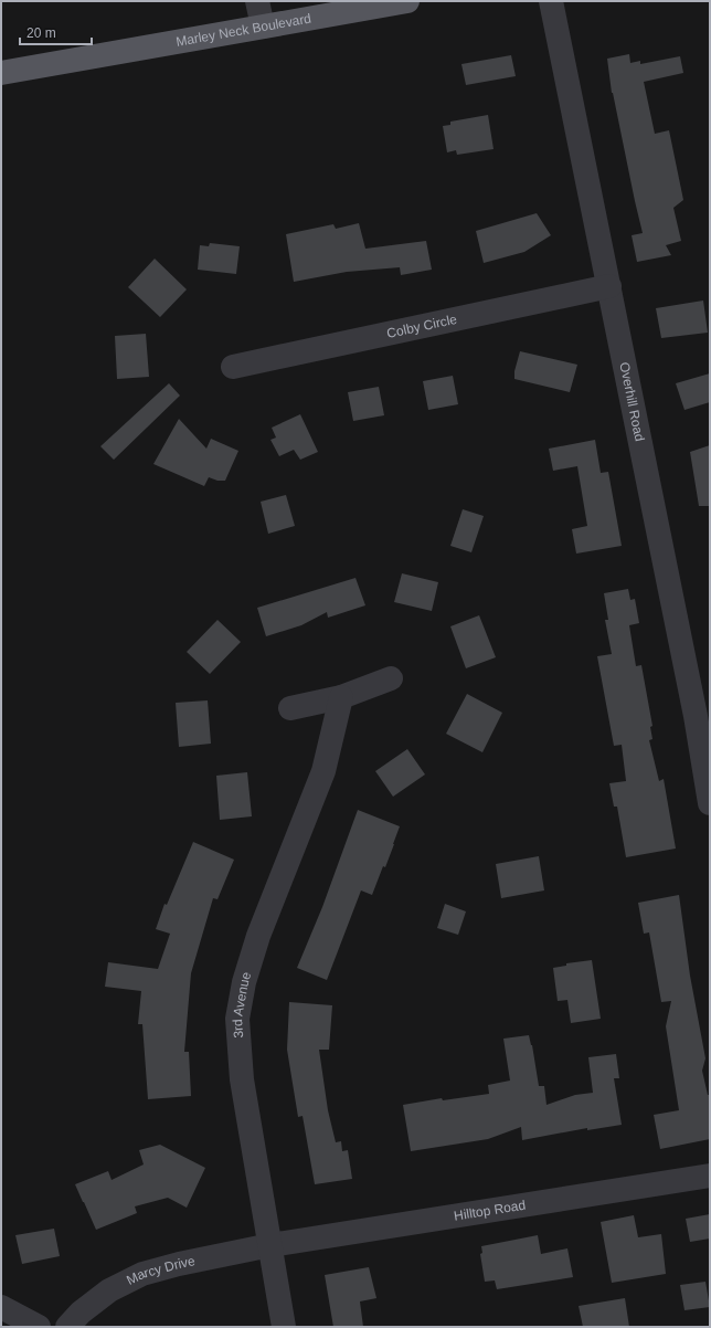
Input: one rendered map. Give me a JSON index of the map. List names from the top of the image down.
{
  "streets": {
    "main road": ["Marley Neck Boulevard"],
    "street": [
      "Colby Circle",
      "Overhill Road",
      "3rd Avenue",
      "Hilltop Road",
      "Marcy Drive"
    ]
  },
  "crossings": [
    ["Colby Circle", "Overhill Road"],
    ["3rd Avenue", "Hilltop Road"],
    ["3rd Avenue", "Marcy Drive"],
    ["Hilltop Road", "Marcy Drive"]
  ],
  "scale_bar": "20 m"
}
